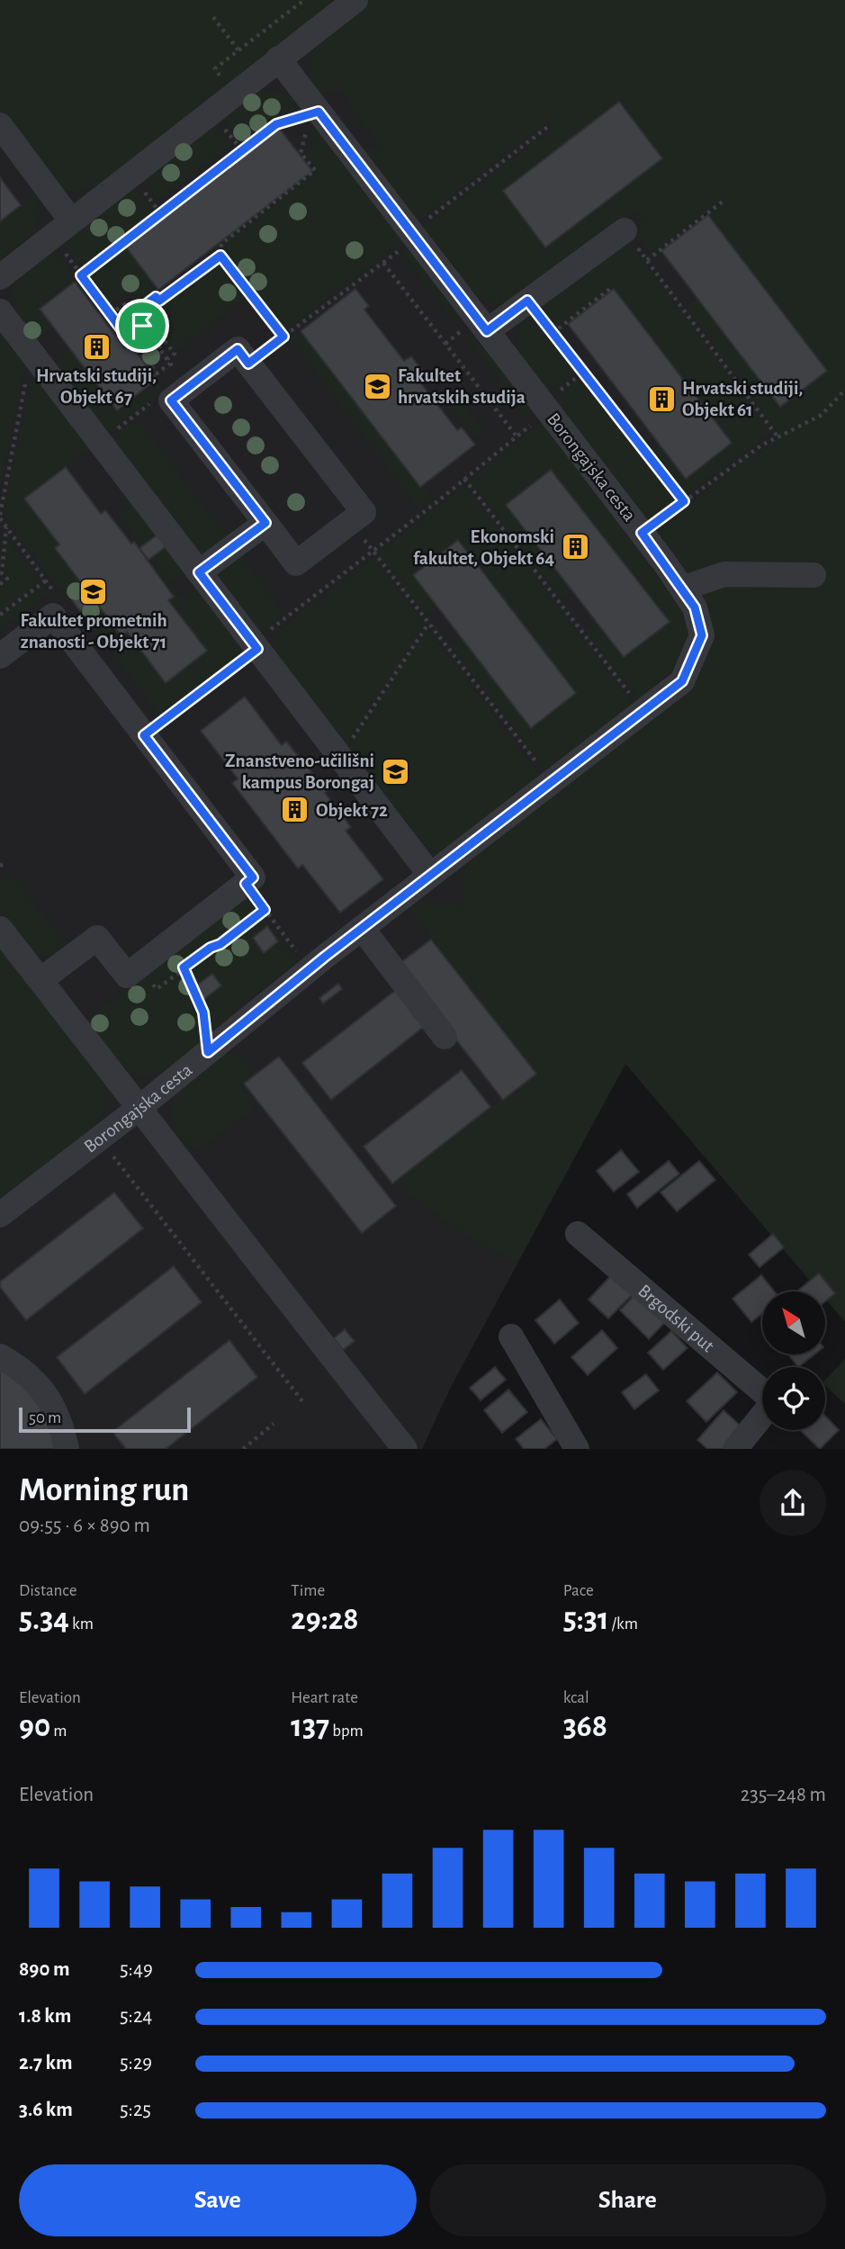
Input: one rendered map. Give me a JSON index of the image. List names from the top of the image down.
{
  "streets": {
    "street": ["Borongajska cesta", "Brgodski put"]
  },
  "places": {
    "building": [
      "Hrvatski studiji, Objekt 67",
      "Hrvatski studiji, Objekt 61",
      "Ekonomski fakultet, Objekt 64",
      "Objekt 72"
    ],
    "school or university": ["Fakultet hrvatskih studija", "Fakultet prometnih znanosti - Objekt 71", "Znanstveno-učilišni kampus Borongaj"]
  },
  "scale_bar": "50 m",
  "north": "top left",
  "page": {
    "scale": "50 m",
    "heading": ["Morning run", "09:55 · 6 × 890 m"],
    "stats": [
      ["Distance", "5.34 km"],
      ["Time", "29:28"],
      ["Pace", "5:31 /km"],
      ["Elevation", "90 m"],
      ["Heart rate", "137 bpm"],
      ["kcal", "368"]
    ],
    "chart": ["Elevation", "235–248 m"],
    "list": [
      {
        "name": "890 m",
        "note": "5:49"
      },
      {
        "name": "1.8 km",
        "note": "5:24"
      },
      {
        "name": "2.7 km",
        "note": "5:29"
      },
      {
        "name": "3.6 km",
        "note": "5:25"
      }
    ],
    "buttons": ["Save", "Share"]
  }
}
